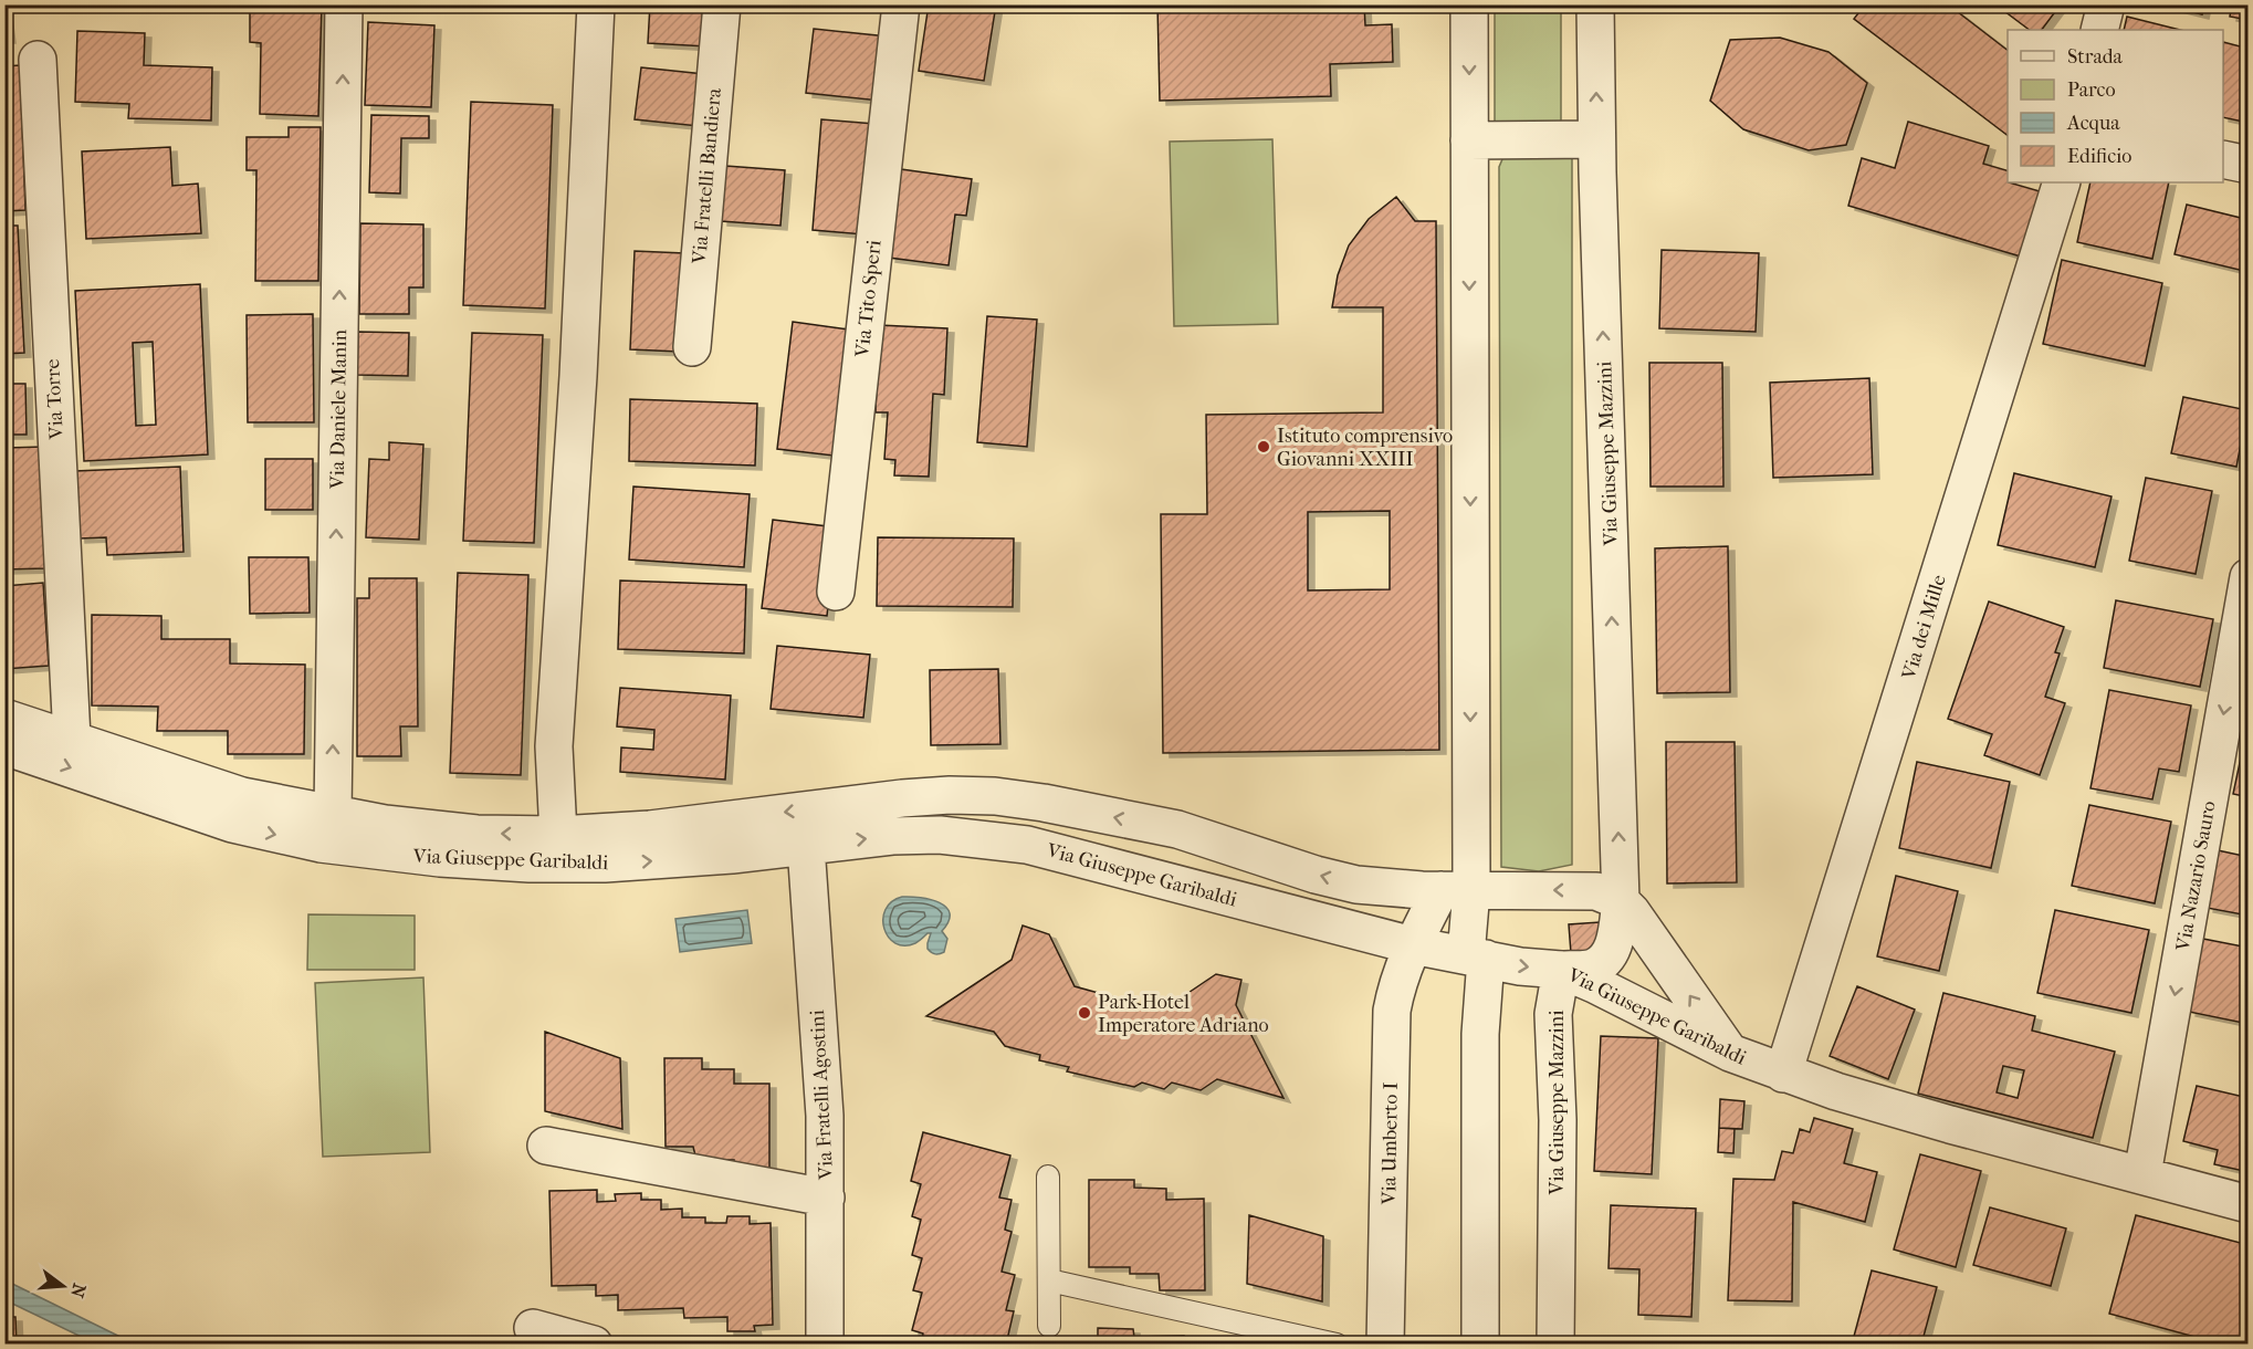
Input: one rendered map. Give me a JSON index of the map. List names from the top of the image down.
{
  "streets": {
    "street": [
      "Via Fratelli Bandiera",
      "Via Tito Speri",
      "Via Torre",
      "Via Daniele Manin",
      "Via Giuseppe Mazzini",
      "Via dei Mille",
      "Via Giuseppe Garibaldi",
      "Via Nazario Sauro",
      "Via Fratelli Agostini",
      "Via Umberto I"
    ]
  },
  "crossings": [
    ["Via Torre", "Via Giuseppe Garibaldi"],
    ["Via Daniele Manin", "Via Giuseppe Garibaldi"],
    ["Via Giuseppe Mazzini", "Via Giuseppe Garibaldi"],
    ["Via dei Mille", "Via Giuseppe Garibaldi"],
    ["Via Giuseppe Garibaldi", "Via Nazario Sauro"],
    ["Via Giuseppe Garibaldi", "Via Fratelli Agostini"],
    ["Via Giuseppe Garibaldi", "Via Umberto I"]
  ],
  "one_way": ["Via Nazario Sauro"],
  "places": ["Istituto comprensivo Giovanni XXIII", "Park Hotel Imperatore Adriano"],
  "legend": [
    "Strada",
    "Parco",
    "Acqua",
    "Edificio"
  ],
  "north": "right"
}
